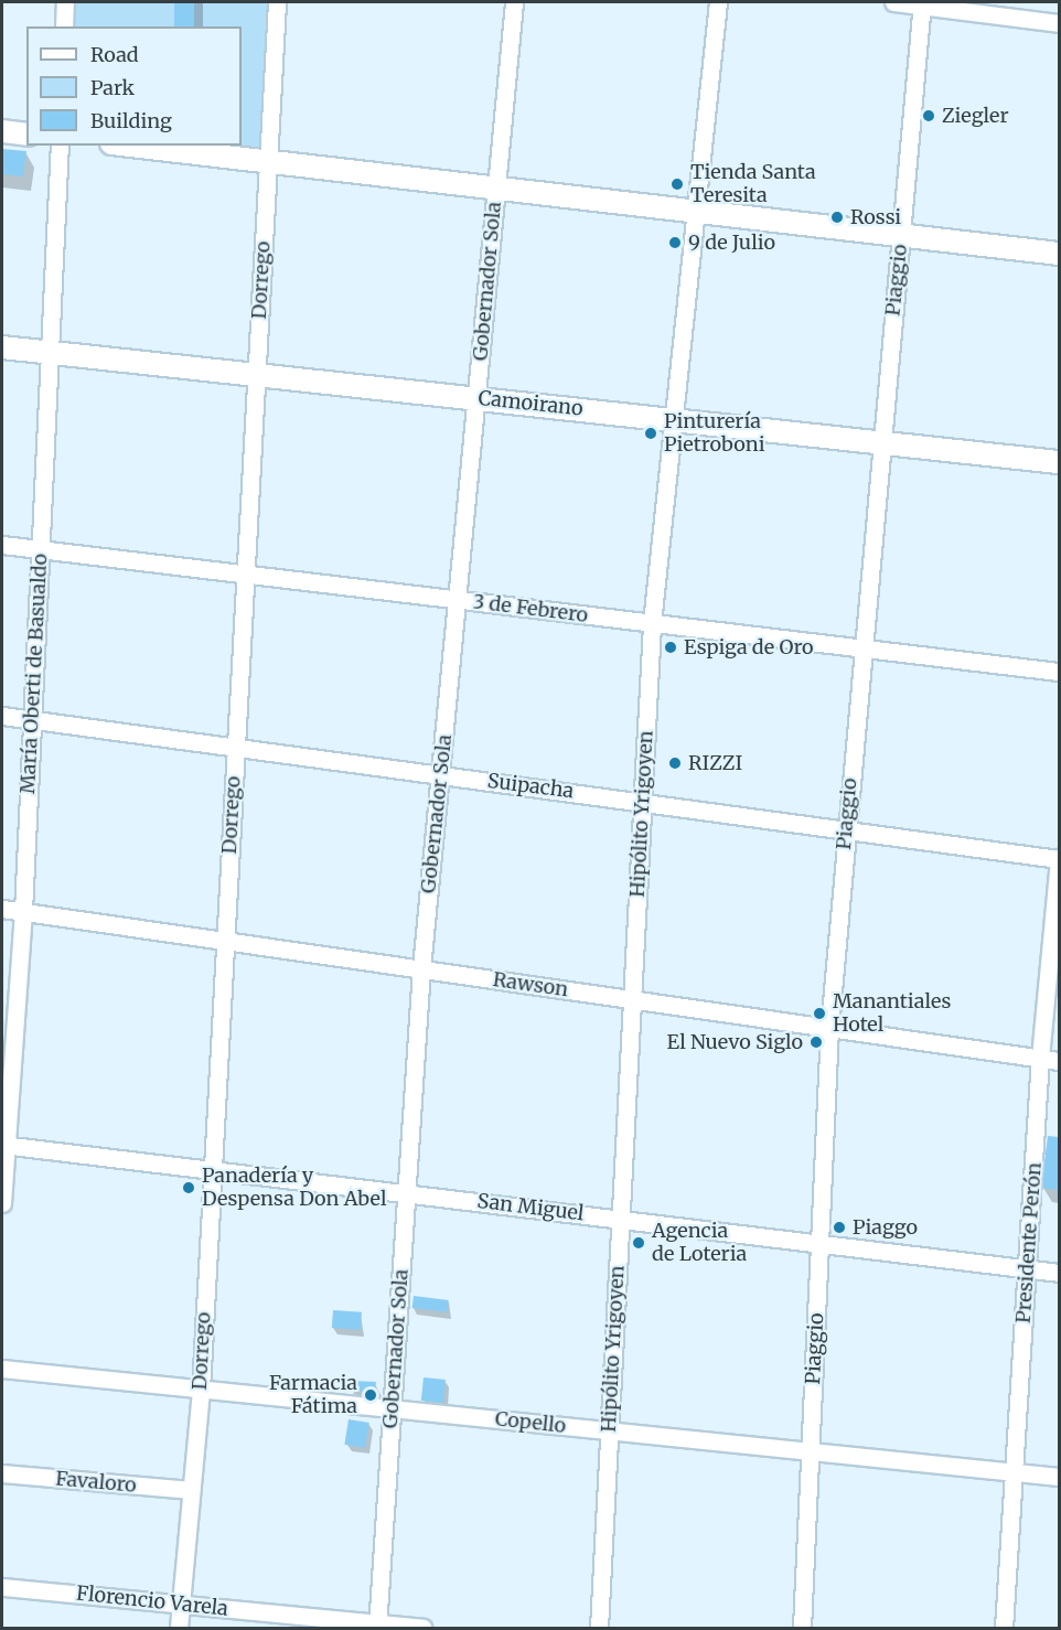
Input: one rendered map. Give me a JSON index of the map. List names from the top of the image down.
{
  "streets": {
    "street": [
      "Dorrego",
      "Piaggio",
      "Gobernador Sola",
      "Camoirano",
      "3 de Febrero",
      "María Oberti de Basualdo",
      "Suipacha",
      "Hipólito Yrigoyen",
      "Rawson",
      "San Miguel",
      "Presidente Perón",
      "Copello",
      "Favaloro",
      "Florencio Varela"
    ]
  },
  "crossings": [
    ["Dorrego", "Camoirano"],
    ["Dorrego", "3 de Febrero"],
    ["Dorrego", "Suipacha"],
    ["Dorrego", "Rawson"],
    ["Dorrego", "San Miguel"],
    ["Dorrego", "Copello"],
    ["Dorrego", "Favaloro"],
    ["Dorrego", "Florencio Varela"],
    ["Piaggio", "Camoirano"],
    ["Piaggio", "3 de Febrero"],
    ["Piaggio", "Suipacha"],
    ["Piaggio", "Rawson"],
    ["Piaggio", "San Miguel"],
    ["Piaggio", "Copello"],
    ["Gobernador Sola", "Camoirano"],
    ["Gobernador Sola", "3 de Febrero"],
    ["Gobernador Sola", "Suipacha"],
    ["Gobernador Sola", "Rawson"],
    ["Gobernador Sola", "San Miguel"],
    ["Gobernador Sola", "Copello"],
    ["Gobernador Sola", "Florencio Varela"],
    ["Camoirano", "María Oberti de Basualdo"],
    ["Camoirano", "Hipólito Yrigoyen"],
    ["3 de Febrero", "María Oberti de Basualdo"],
    ["3 de Febrero", "Hipólito Yrigoyen"],
    ["María Oberti de Basualdo", "Suipacha"],
    ["María Oberti de Basualdo", "Rawson"],
    ["María Oberti de Basualdo", "San Miguel"],
    ["Suipacha", "Hipólito Yrigoyen"],
    ["Suipacha", "Presidente Perón"],
    ["Hipólito Yrigoyen", "Rawson"],
    ["Hipólito Yrigoyen", "San Miguel"],
    ["Hipólito Yrigoyen", "Copello"],
    ["Rawson", "Presidente Perón"],
    ["San Miguel", "Presidente Perón"],
    ["Presidente Perón", "Copello"]
  ],
  "places": [
    "Ziegler",
    "Tienda Santa Teresita",
    "Rossi",
    "9 de Julio",
    "Pinturería Pietroboni",
    "Espiga de Oro",
    "RIZZI",
    "Manantiales Hotel",
    "El Nuevo Siglo",
    "Panadería y Despensa Don Abel",
    "Piaggo",
    "Agencia de Loteria",
    "Farmacia Fátima"
  ],
  "legend": ["Road", "Park", "Building"]
}
